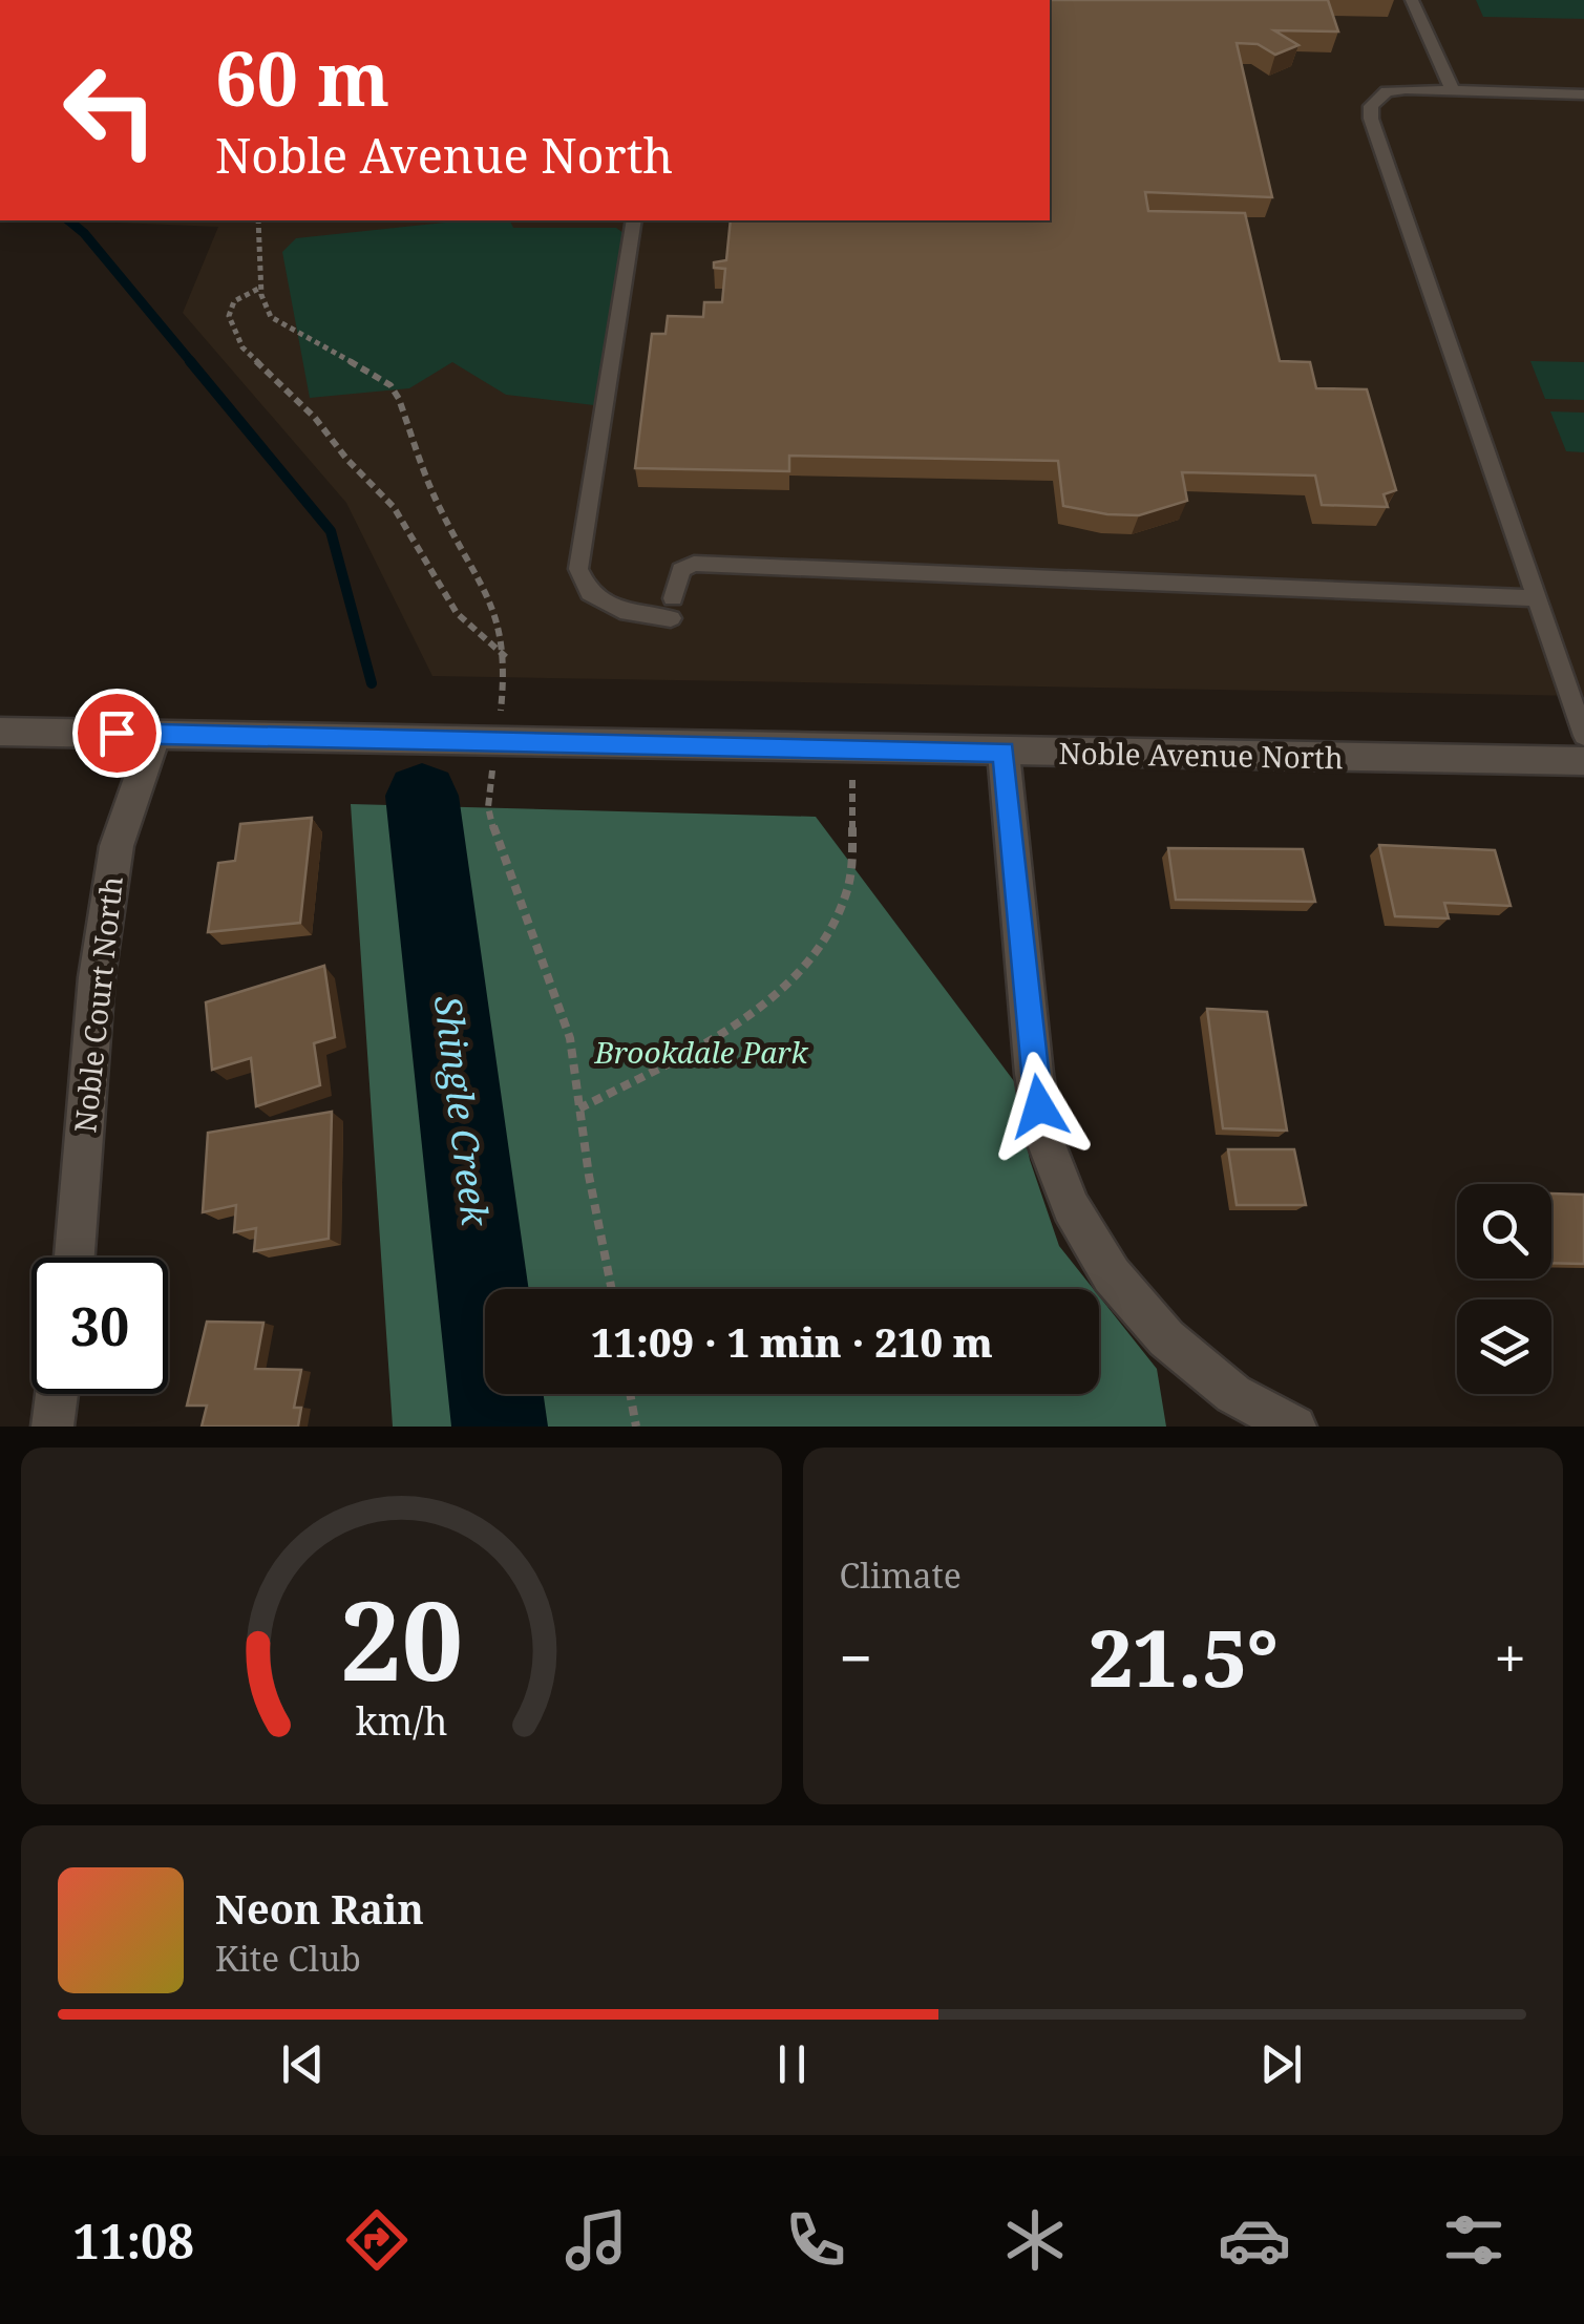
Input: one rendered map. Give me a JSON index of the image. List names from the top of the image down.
{
  "streets": {
    "street": ["Noble Avenue North", "Noble Court North"]
  },
  "crossings": [
    ["Noble Avenue North", "Noble Court North"]
  ],
  "water": ["Shingle Creek"],
  "parks": ["Brookdale Park"],
  "page": {
    "turn": ["60 m", "Noble Avenue North"],
    "limit": "30",
    "trip": "11:09 · 1 min · 210 m",
    "tile": "Climate",
    "heat": ["−", "21.5°", "+"],
    "song": ["Neon Rain", "Kite Club"],
    "tabs": "11:08",
    "gauge": ["20", "km/h"]
  }
}
